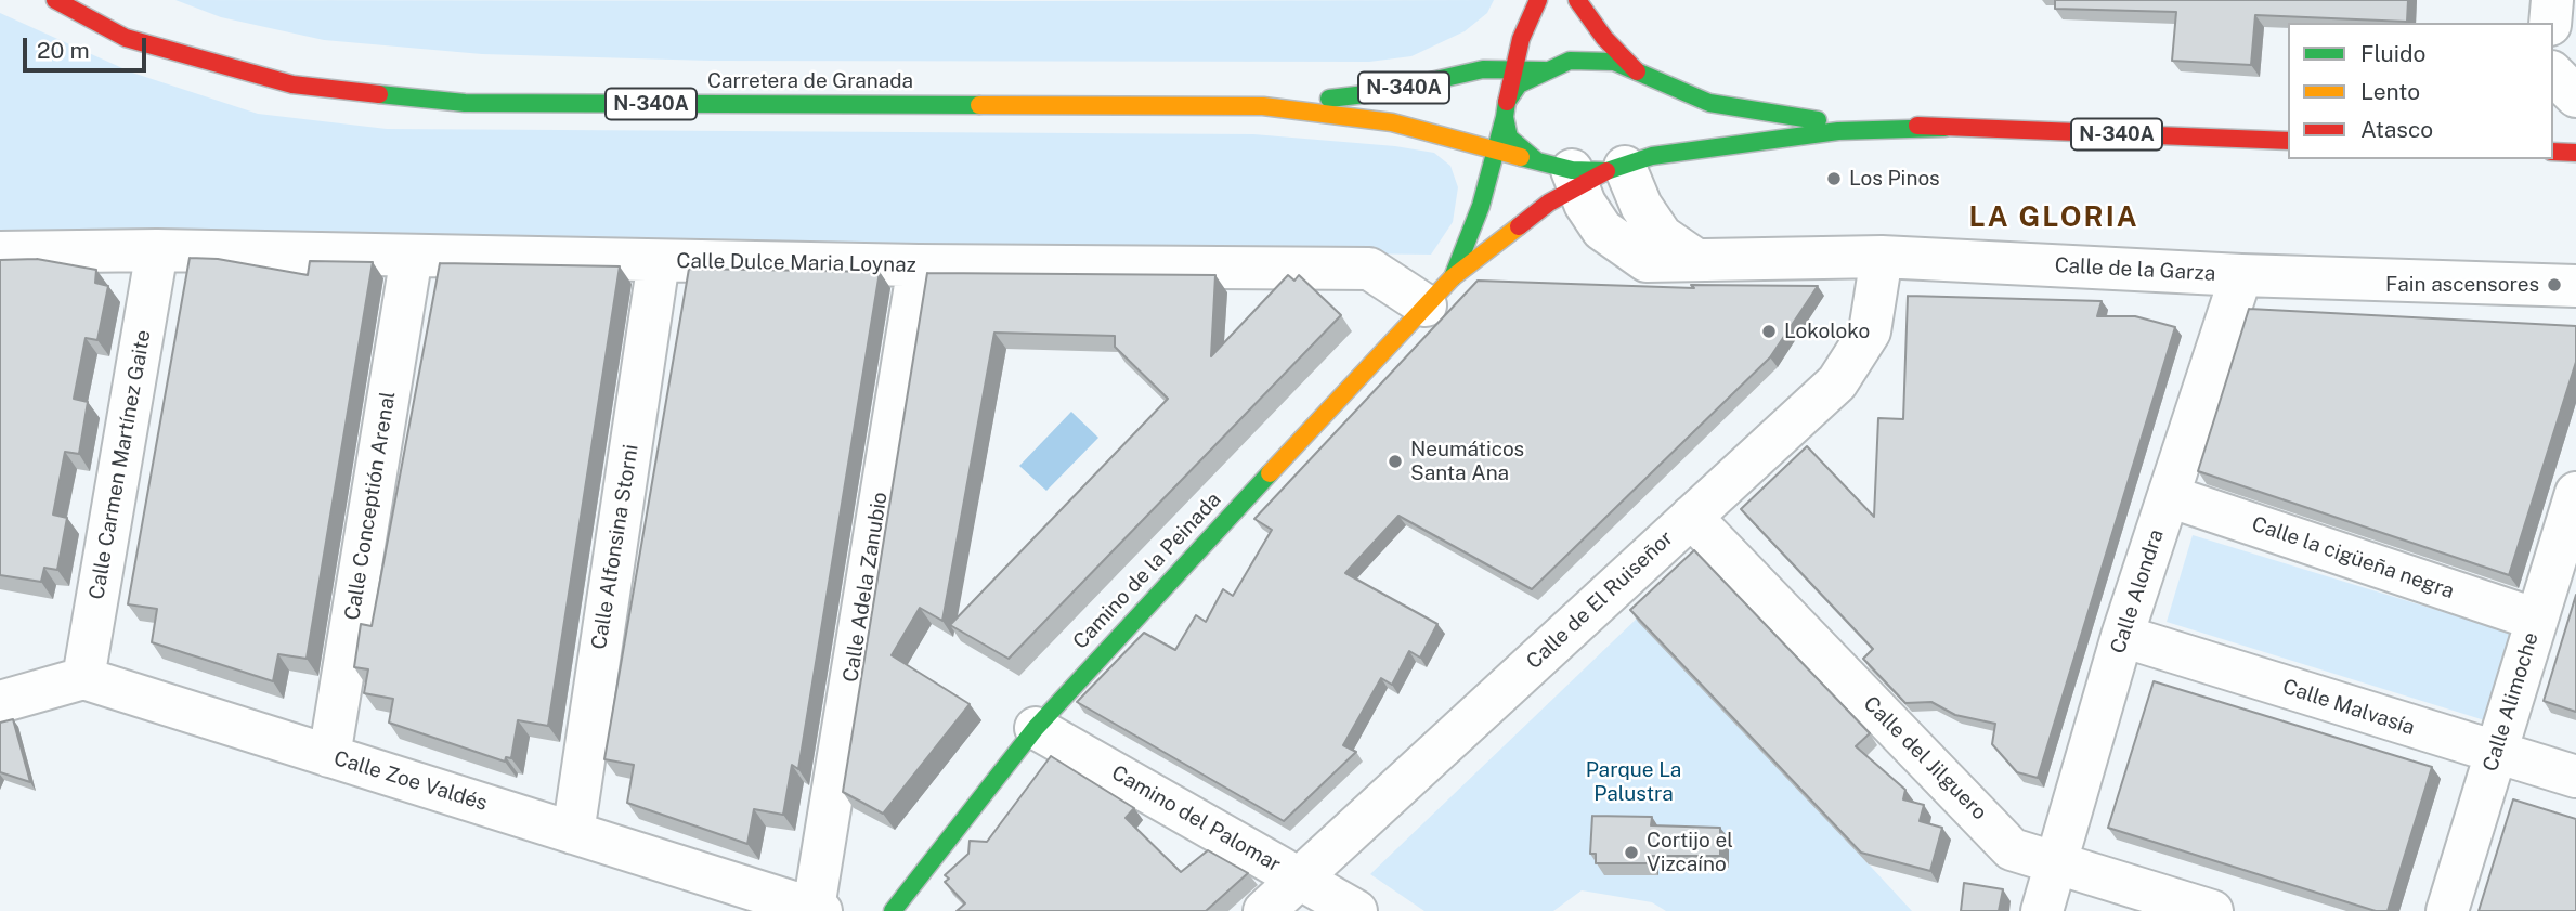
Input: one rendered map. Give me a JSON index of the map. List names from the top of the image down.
{
  "streets": {
    "main road": ["Carretera de Granada", "N-340A", "Camino de la Peinada"],
    "street": [
      "Calle Dulce Maria Loynaz",
      "Calle de la Garza",
      "Calle Carmen Martínez Gaite",
      "Calle Conceptión Arenal",
      "Calle Alfonsina Storni",
      "Calle la cigüeña negra",
      "Calle Adela Zanubio",
      "Calle Alondra",
      "Calle de El Ruiseñor",
      "Calle Alimoche",
      "Calle Malvasía",
      "Calle del Jilguero",
      "Calle Zoe Valdés",
      "Camino del Palomar"
    ]
  },
  "crossings": [
    ["Carretera de Granada", "N-340A"],
    ["N-340A", "Calle de la Garza"],
    ["N-340A", "Camino de la Peinada"],
    ["Calle Dulce Maria Loynaz", "Calle Carmen Martínez Gaite"],
    ["Calle Dulce Maria Loynaz", "Calle Conceptión Arenal"],
    ["Calle Dulce Maria Loynaz", "Calle Alfonsina Storni"],
    ["Calle Dulce Maria Loynaz", "Camino de la Peinada"],
    ["Calle Dulce Maria Loynaz", "Calle Adela Zanubio"],
    ["Calle de la Garza", "Camino de la Peinada"],
    ["Calle de la Garza", "Calle Alondra"],
    ["Calle de la Garza", "Calle de El Ruiseñor"],
    ["Calle Carmen Martínez Gaite", "Calle Zoe Valdés"],
    ["Calle Conceptión Arenal", "Calle Zoe Valdés"],
    ["Calle Alfonsina Storni", "Calle Zoe Valdés"],
    ["Calle la cigüeña negra", "Calle Alondra"],
    ["Calle la cigüeña negra", "Calle Alimoche"],
    ["Camino de la Peinada", "Camino del Palomar"],
    ["Calle Adela Zanubio", "Calle Zoe Valdés"],
    ["Calle Alondra", "Calle Malvasía"],
    ["Calle Alondra", "Calle del Jilguero"],
    ["Calle de El Ruiseñor", "Calle del Jilguero"],
    ["Calle de El Ruiseñor", "Camino del Palomar"],
    ["Calle Alimoche", "Calle Malvasía"]
  ],
  "districts": ["LA GLORIA"],
  "parks": ["Parque La Palustra"],
  "places": [
    "Los Pinos",
    "Fain ascensores",
    "Lokoloko",
    "Neumáticos Santa Ana",
    "Cortijo el Vizcaíno"
  ],
  "legend": ["Fluido", "Lento", "Atasco"],
  "scale_bar": "20 m"
}
